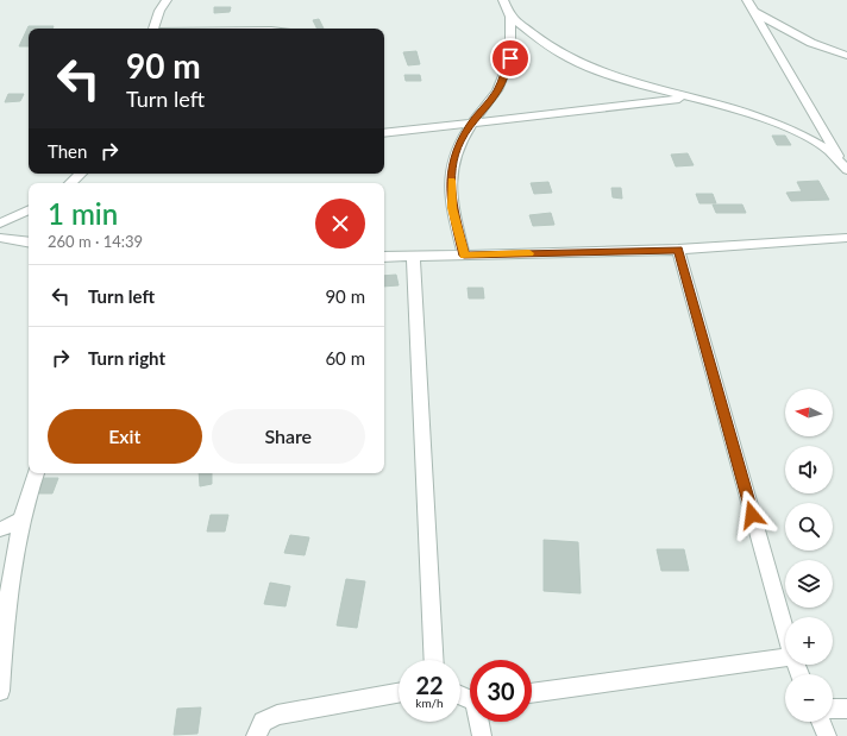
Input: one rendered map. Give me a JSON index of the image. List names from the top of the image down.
{
  "north": "left",
  "page": {
    "turn": ["90 m", "Turn left"],
    "then": "Then",
    "heading": ["1 min", "260 m · 14:39"],
    "list": [
      {
        "name": "Turn left",
        "value": "90 m"
      },
      {
        "name": "Turn right",
        "value": "60 m"
      }
    ],
    "map_buttons": ["+", "−"],
    "buttons": ["Exit", "Share"],
    "speed": "22 km/h",
    "limit": "30"
  }
}
